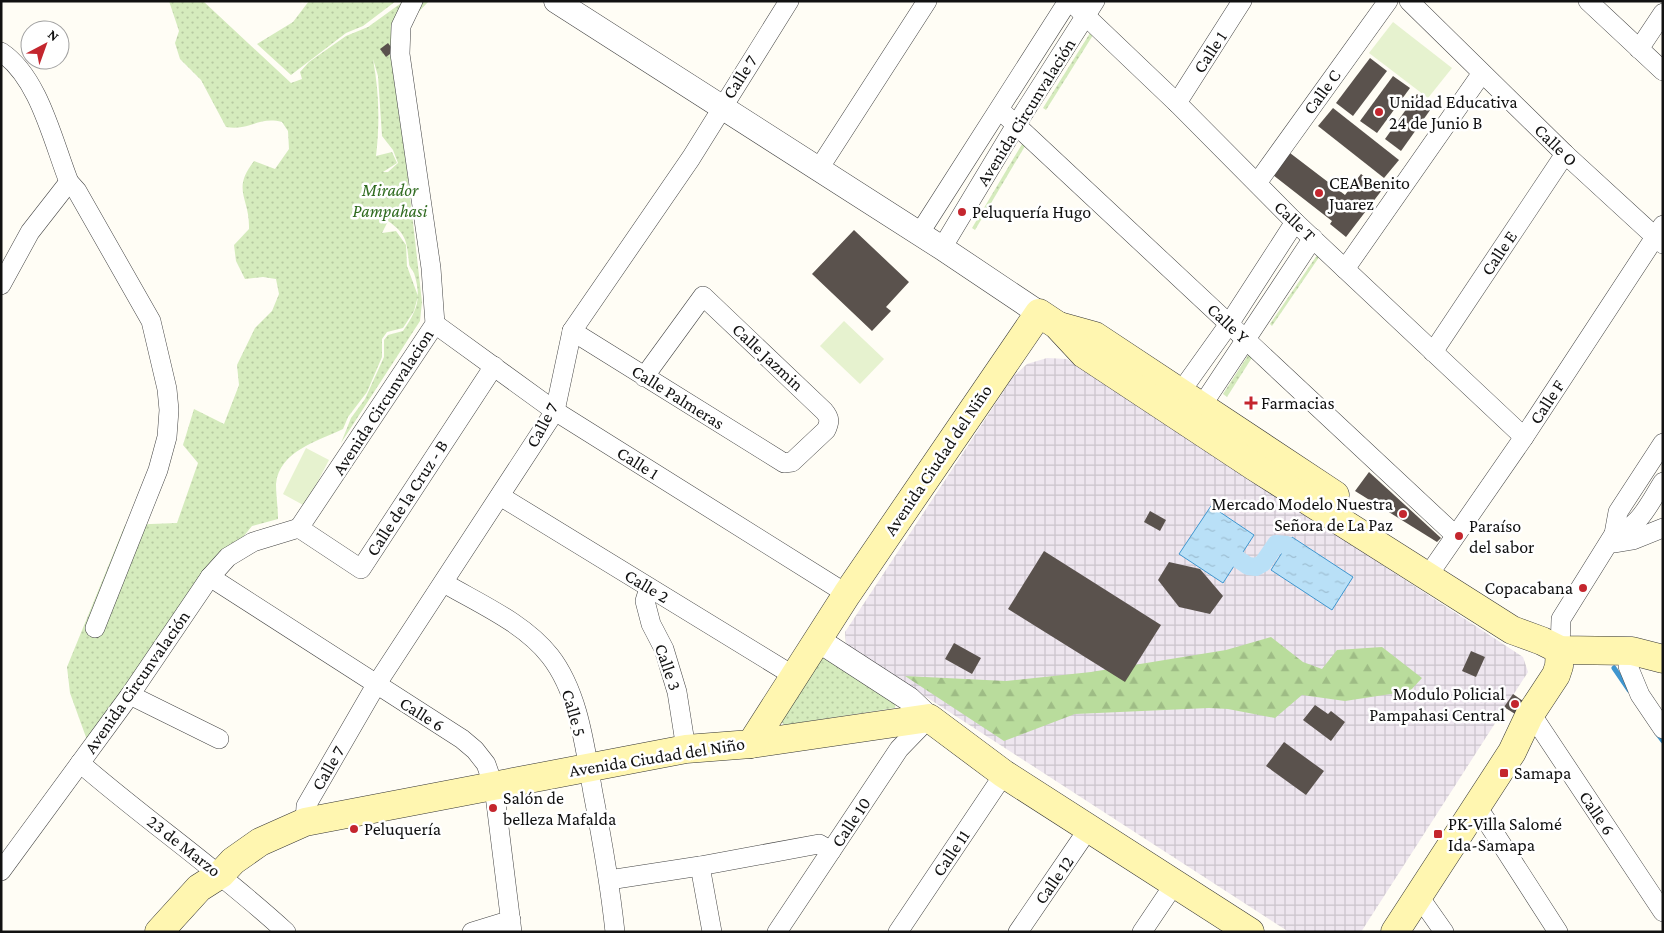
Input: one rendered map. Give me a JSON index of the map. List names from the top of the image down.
{
  "streets": {
    "main road": ["Avenida Ciudad del Niño"],
    "street": [
      "Calle 1",
      "Calle 7",
      "Calle C",
      "Avenida Circunvalación",
      "Calle O",
      "Calle T",
      "Calle E",
      "Calle Y",
      "Calle Jazmin",
      "Calle Palmeras",
      "Avenida Circunvalacion",
      "Calle F",
      "Calle de la Cruz - B",
      "Calle 2",
      "Calle 3",
      "Calle 5",
      "Calle 6",
      "Calle 10",
      "23 de Marzo",
      "Calle 11",
      "Calle 12"
    ]
  },
  "crossings": [
    ["Calle 1", "Calle 7"],
    ["Calle 1", "Calle T"],
    ["Calle 1", "Avenida Circunvalacion"],
    ["Calle 1", "Avenida Ciudad del Niño"],
    ["Calle 1", "Calle de la Cruz - B"],
    ["Calle 7", "Calle Palmeras"],
    ["Calle 7", "Avenida Ciudad del Niño"],
    ["Calle 7", "Calle 2"],
    ["Calle 7", "Calle 5"],
    ["Calle 7", "Calle 6"],
    ["Calle C", "Calle T"],
    ["Avenida Circunvalación", "Calle T"],
    ["Avenida Circunvalación", "Calle Y"],
    ["Avenida Circunvalación", "Avenida Circunvalacion"],
    ["Avenida Circunvalación", "Calle de la Cruz - B"],
    ["Avenida Circunvalación", "Calle 6"],
    ["Avenida Circunvalación", "23 de Marzo"],
    ["Calle O", "Calle E"],
    ["Calle O", "Calle F"],
    ["Calle T", "Calle E"],
    ["Calle T", "Calle F"],
    ["Calle Y", "Calle F"],
    ["Calle Jazmin", "Calle Palmeras"],
    ["Avenida Circunvalacion", "Calle de la Cruz - B"],
    ["Avenida Ciudad del Niño", "Calle 2"],
    ["Avenida Ciudad del Niño", "Calle 3"],
    ["Avenida Ciudad del Niño", "Calle 5"],
    ["Avenida Ciudad del Niño", "Calle 6"],
    ["Avenida Ciudad del Niño", "23 de Marzo"],
    ["Calle 2", "Calle 3"]
  ],
  "parks": ["Mirador Pampahasi"],
  "places": {
    "other": [
      "Unidad Educativa 24 de Junio B",
      "CEA Benito Juarez",
      "Peluquería Hugo",
      "Mercado Modelo Nuestra Señora de La Paz",
      "Paraíso del sabor",
      "Copacabana",
      "Modulo Policial Pampahasi Central",
      "Salón de belleza Mafalda",
      "Peluquería"
    ],
    "health": ["Farmacias"],
    "transit": ["Samapa", "PK-Villa Salomé Ida-Samapa"]
  },
  "north": "top right"
}
